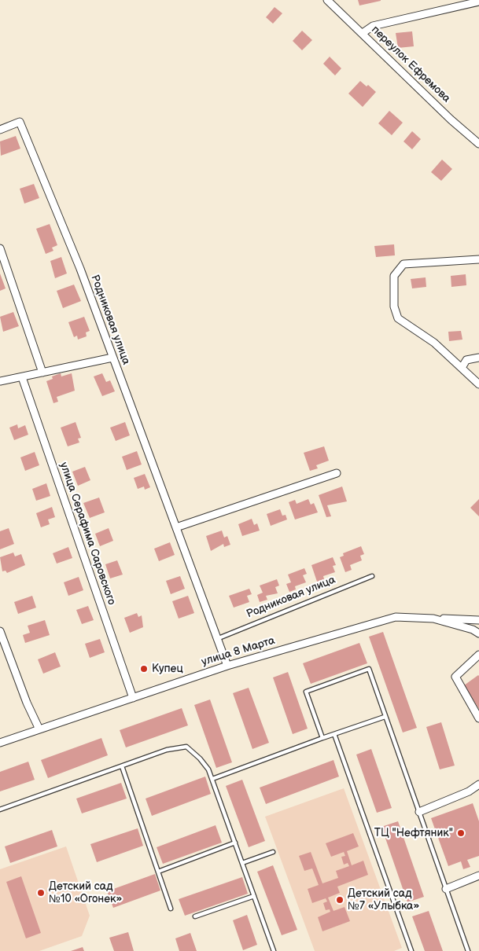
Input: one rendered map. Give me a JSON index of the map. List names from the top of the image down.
{
  "streets": {
    "street": [
      "переулок Ефремова",
      "Родниковая улица",
      "улица Серафима Саровского",
      "улица 8 Марта"
    ]
  },
  "crossings": [
    ["Родниковая улица", "улица 8 Марта"],
    ["улица Серафима Саровского", "улица 8 Марта"]
  ],
  "places": [
    "Купец",
    "ТЦ \"Нефтяник\"",
    "Детский сад №10 «Огонек»",
    "Детский сад №7 «Улыбка»"
  ]
}
